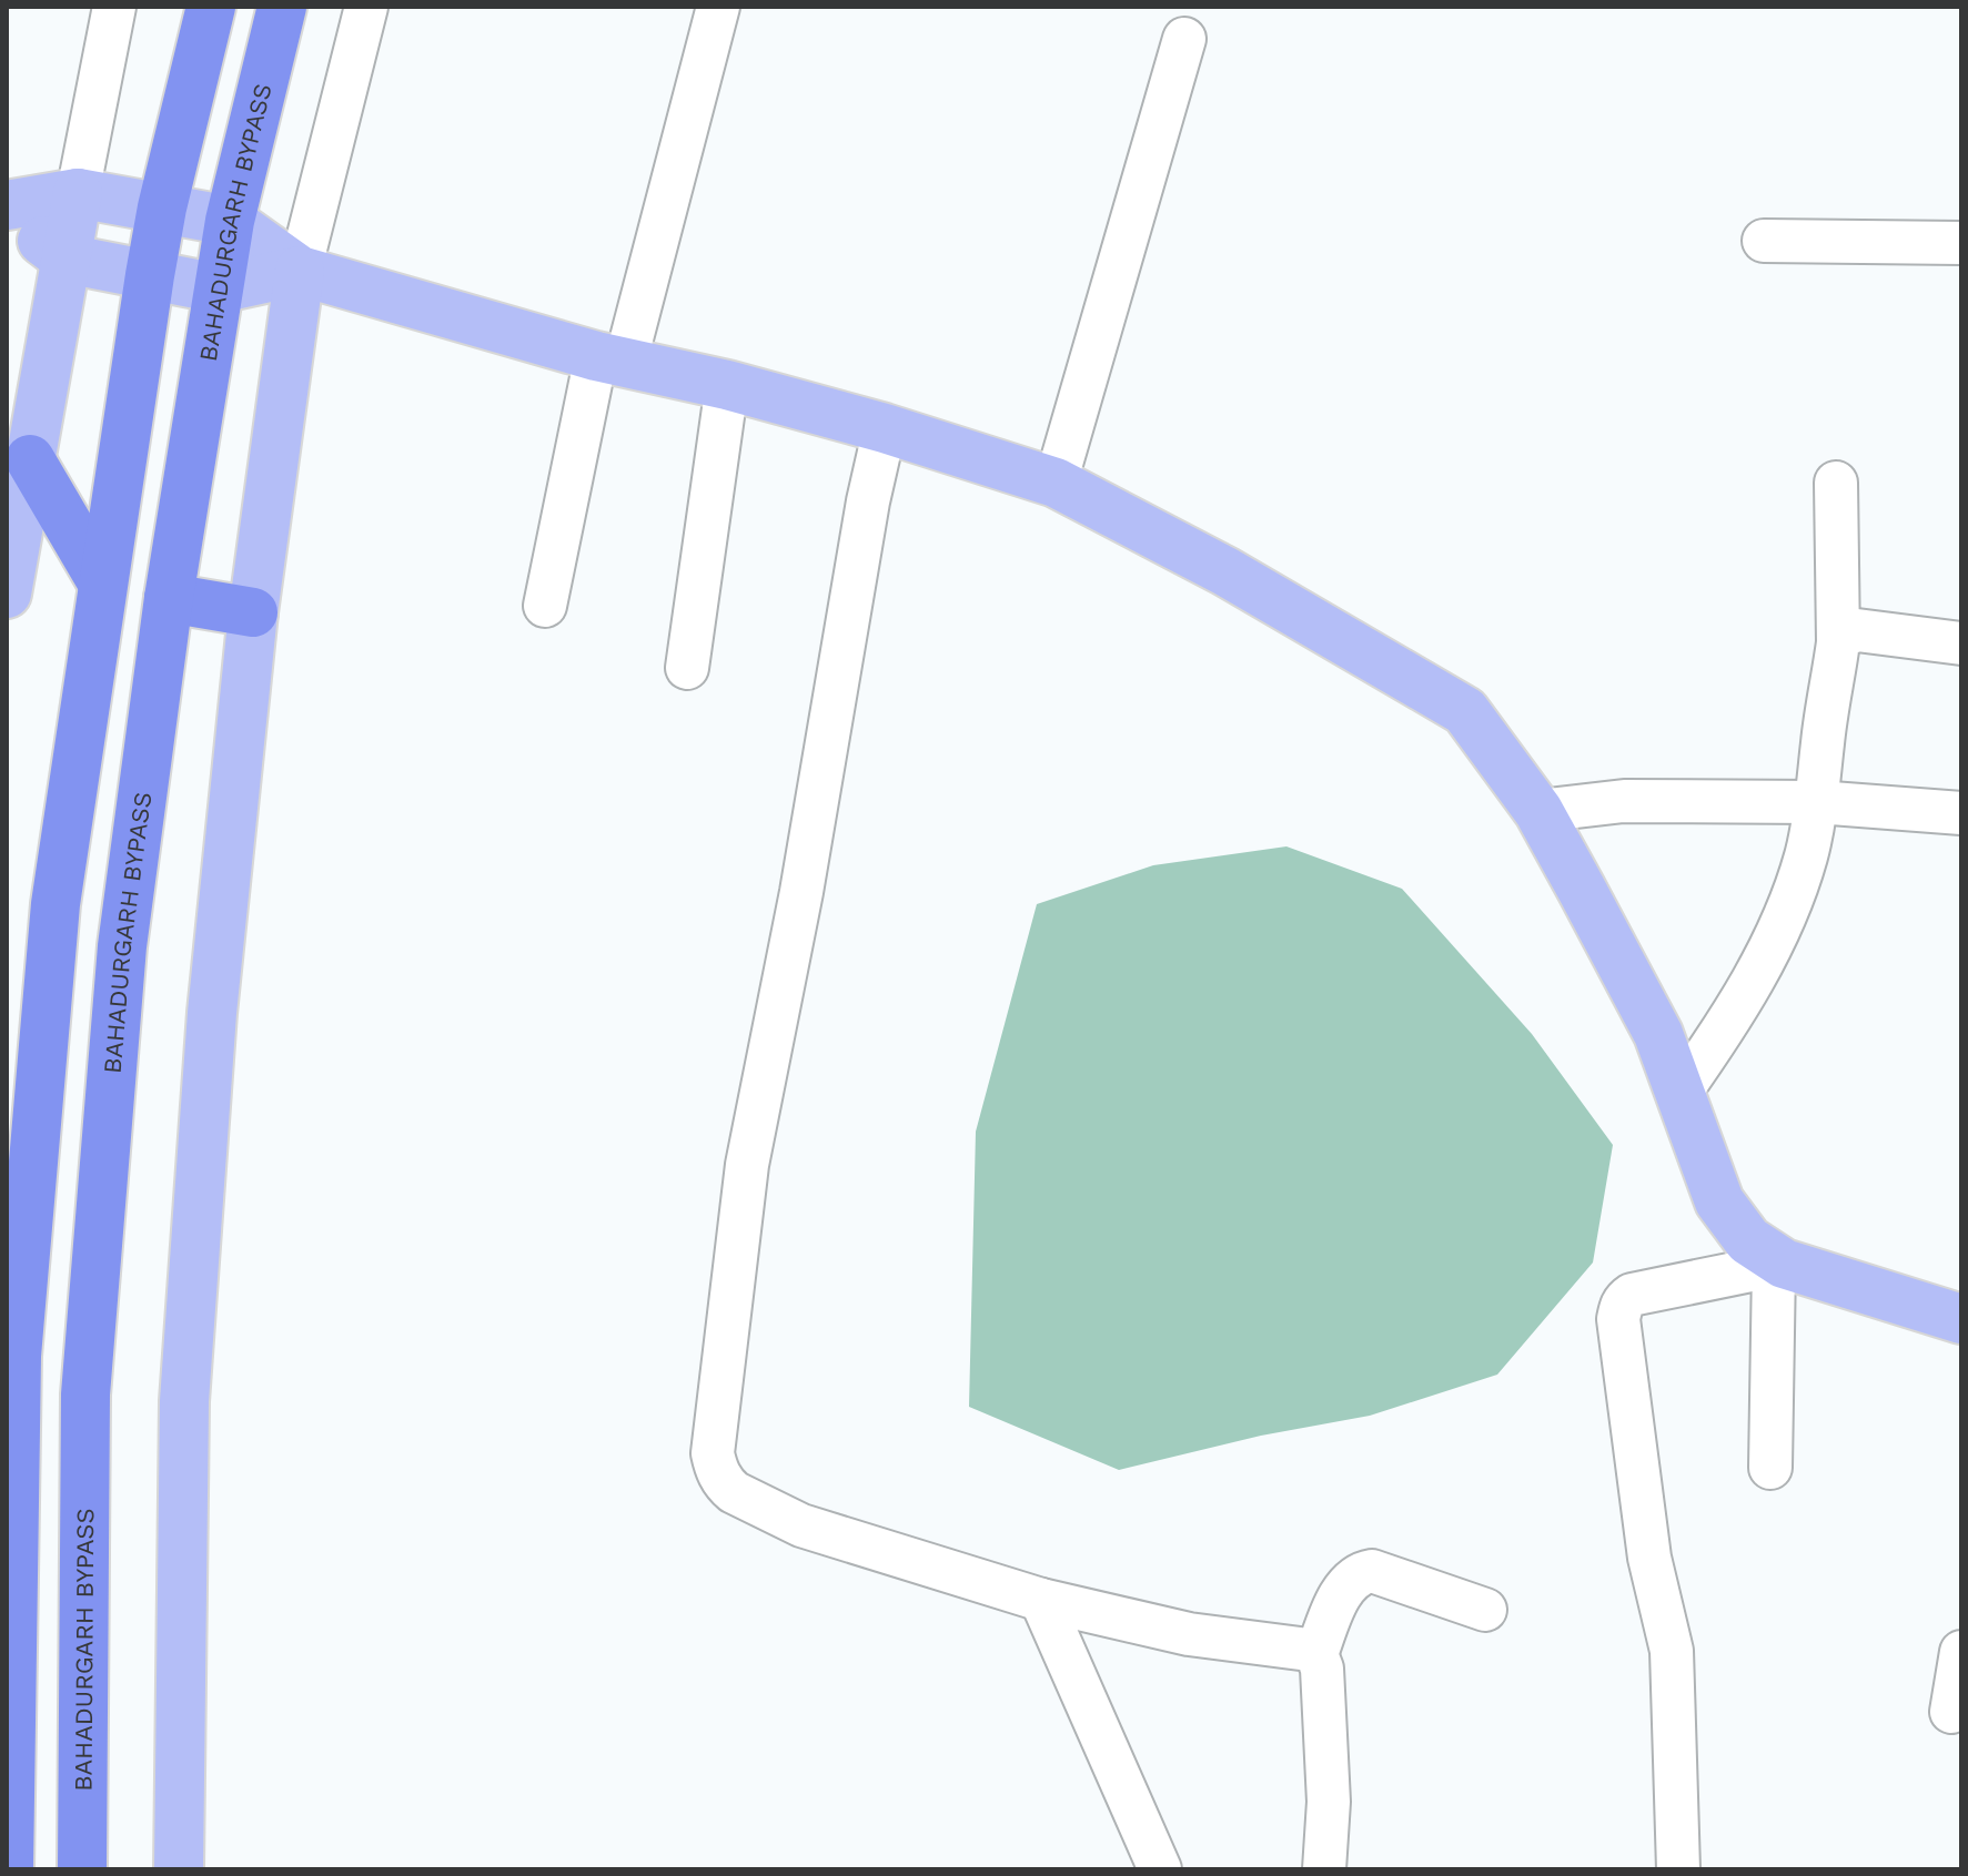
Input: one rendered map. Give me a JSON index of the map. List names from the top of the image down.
{
  "streets": {
    "highway": ["BAHADURGARH BYPASS"]
  }
}
